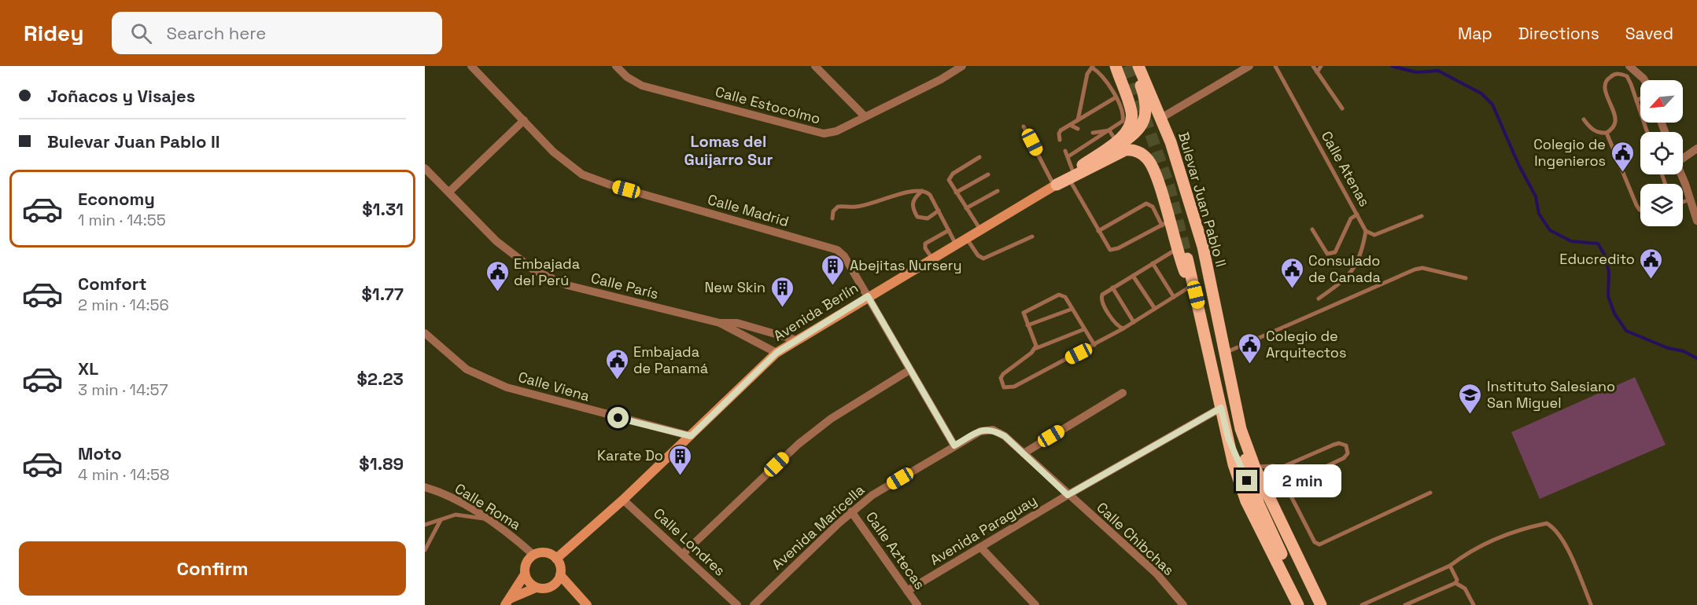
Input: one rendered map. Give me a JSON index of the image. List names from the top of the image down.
{
  "streets": {
    "main road": ["Bulevar Juan Pablo II"],
    "street": [
      "Calle Estocolmo",
      "Calle Madrid",
      "Calle París",
      "Avenida Berlín",
      "Calle Viena",
      "Calle Roma",
      "Avenida Maricella",
      "Avenida Paraguay",
      "Calle Chibchas",
      "Calle Londres",
      "Calle Aztecas"
    ],
    "lane": ["Calle Atenas"]
  },
  "crossings": [
    ["Bulevar Juan Pablo II", "Avenida Paraguay"],
    ["Calle Madrid", "Avenida Berlín"],
    ["Calle Madrid", "Avenida Maricella"],
    ["Calle Madrid", "Calle Chibchas"],
    ["Calle París", "Avenida Berlín"],
    ["Avenida Berlín", "Calle Viena"],
    ["Avenida Berlín", "Calle Roma"],
    ["Avenida Berlín", "Calle Londres"],
    ["Avenida Maricella", "Calle Chibchas"],
    ["Avenida Maricella", "Calle Aztecas"],
    ["Avenida Paraguay", "Calle Chibchas"],
    ["Avenida Paraguay", "Calle Aztecas"]
  ],
  "districts": ["Lomas del Guijarro Sur"],
  "places": {
    "public building": [
      "Colegio de Ingenieros",
      "Educredito",
      "Consulado de Canada",
      "Embajada del Perú",
      "Colegio de Arquitectos",
      "Embajada de Panamá"
    ],
    "building": ["Abejitas Nursery", "New Skin", "Karate Do"],
    "school or university": ["Instituto Salesiano San Miguel"]
  },
  "north": "bottom left",
  "page": {
    "header": "Ridey",
    "search": "Search here",
    "nav": ["Map", "Directions", "Saved"],
    "banner": ["Joñacos y Visajes", "Bulevar Juan Pablo II"],
    "list": [
      {
        "name": "Economy",
        "note": "1 min · 14:55",
        "value": "$1.31"
      },
      {
        "name": "Comfort",
        "note": "2 min · 14:56",
        "value": "$1.77"
      },
      {
        "name": "XL",
        "note": "3 min · 14:57",
        "value": "$2.23"
      },
      {
        "name": "Moto",
        "note": "4 min · 14:58",
        "value": "$1.89"
      }
    ],
    "bubble": "2 min",
    "buttons": "Confirm"
  }
}
